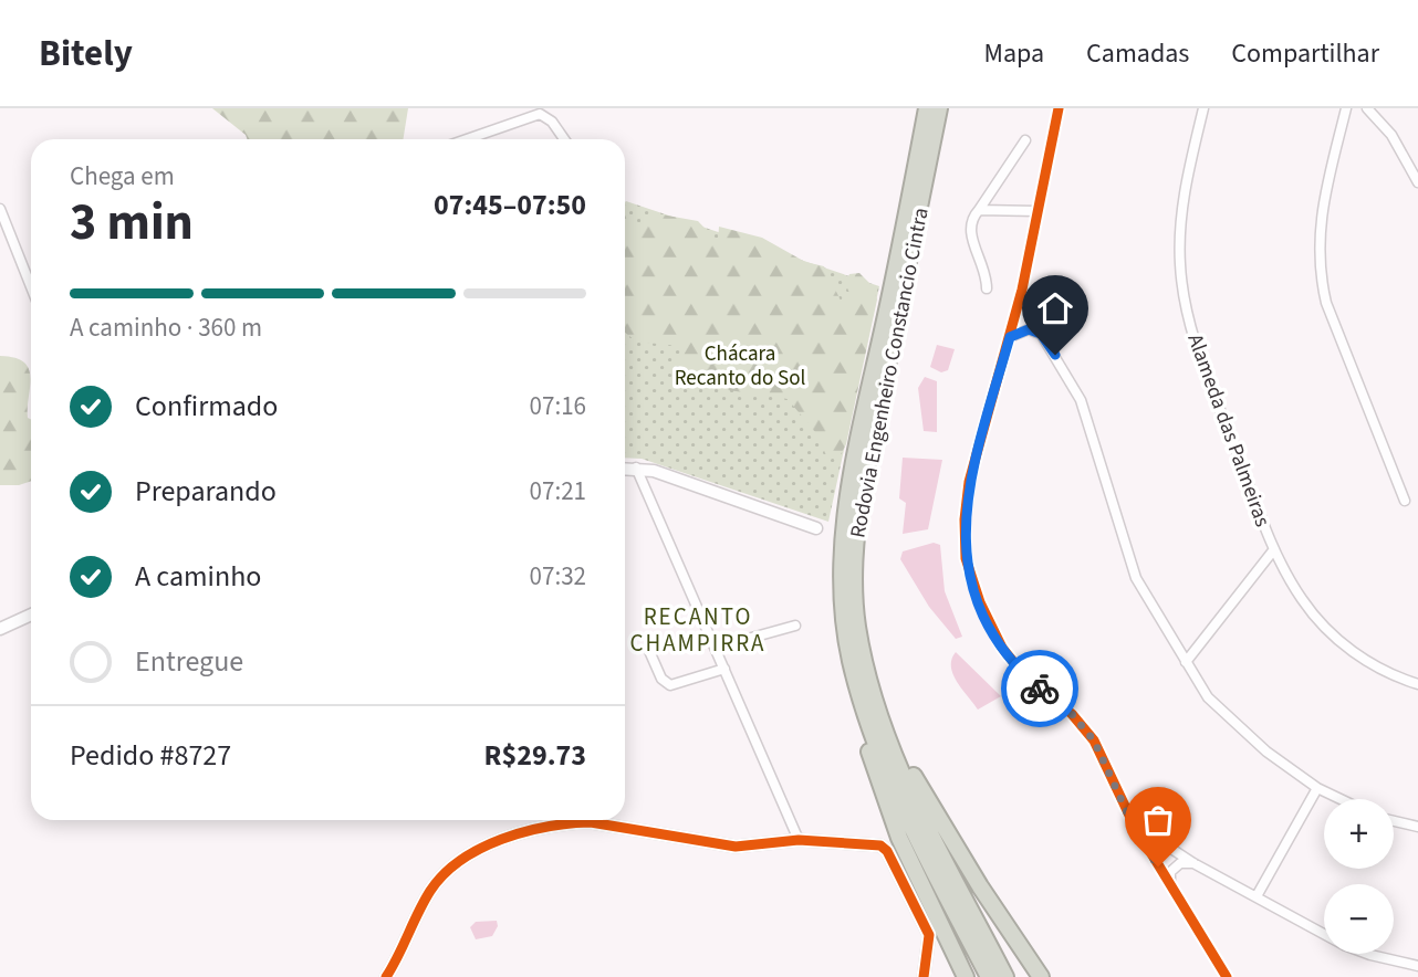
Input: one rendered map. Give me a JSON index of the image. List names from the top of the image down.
{
  "streets": {
    "highway": ["Rodovia Engenheiro Constancio Cintra"],
    "street": ["Alameda das Palmeiras"]
  },
  "districts": ["RECANTO CHAMPIRRA"],
  "parks": ["Chácara Recanto do Sol"],
  "page": {
    "header": "Bitely",
    "nav": ["Mapa", "Camadas", "Compartilhar"],
    "heading": ["3 min", "Chega em", "07:45–07:50"],
    "panel": ["Pedido #8727", "R$29.73"],
    "bar": "A caminho · 360 m",
    "list": [
      ["Confirmado", "07:16"],
      ["Preparando", "07:21"],
      ["A caminho", "07:32"],
      "Entregue"
    ],
    "map_buttons": ["+", "−"]
  }
}
